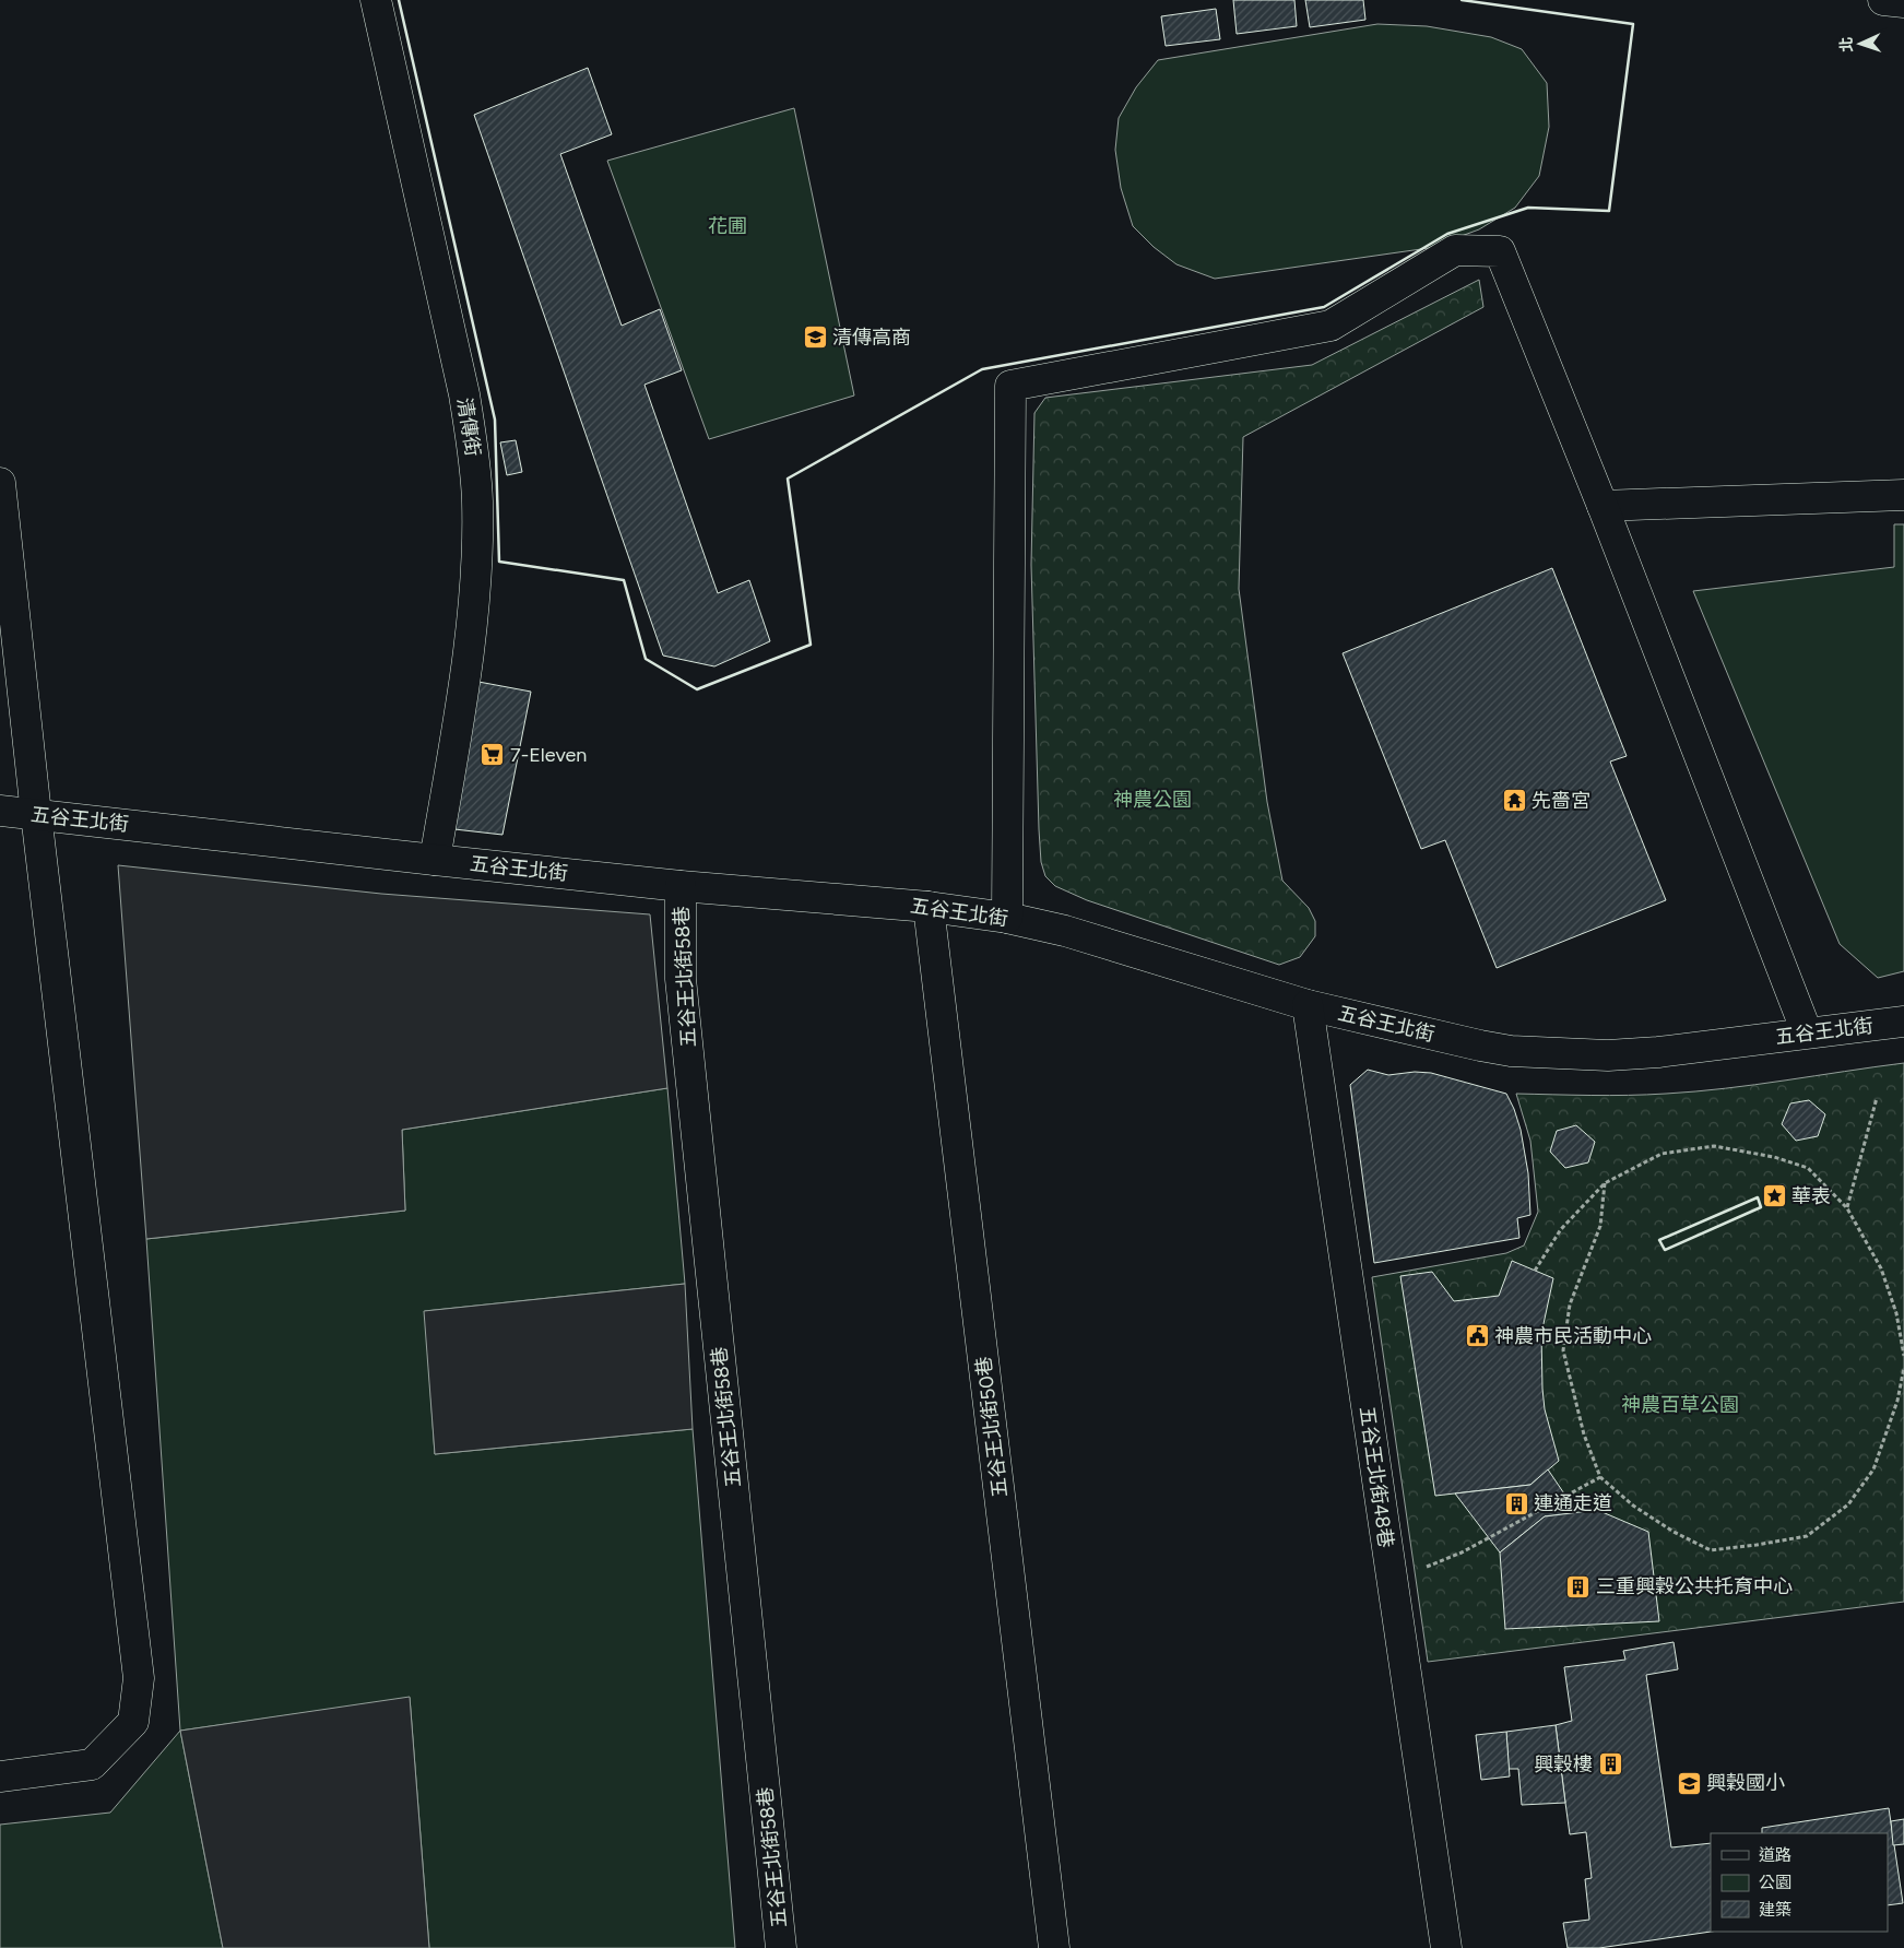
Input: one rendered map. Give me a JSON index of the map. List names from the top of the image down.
{
  "streets": {
    "street": [
      "清傳街",
      "五谷王北街",
      "五谷王北街58巷",
      "五谷王北街50巷",
      "五谷王北街48巷"
    ]
  },
  "crossings": [
    ["清傳街", "五谷王北街"],
    ["五谷王北街", "五谷王北街58巷"],
    ["五谷王北街", "五谷王北街50巷"],
    ["五谷王北街", "五谷王北街48巷"]
  ],
  "parks": ["花圃", "神農公園", "神農百草公園"],
  "places": {
    "school or university": ["清傳高商", "興穀國小"],
    "supermarket": ["7-Eleven"],
    "temple": ["先嗇宮"],
    "place": ["華表"],
    "public building": ["神農市民活動中心"],
    "building": ["連通走道", "三重興穀公共托育中心", "興穀樓"]
  },
  "legend": ["道路", "公園", "建築"],
  "north": "left"
}
